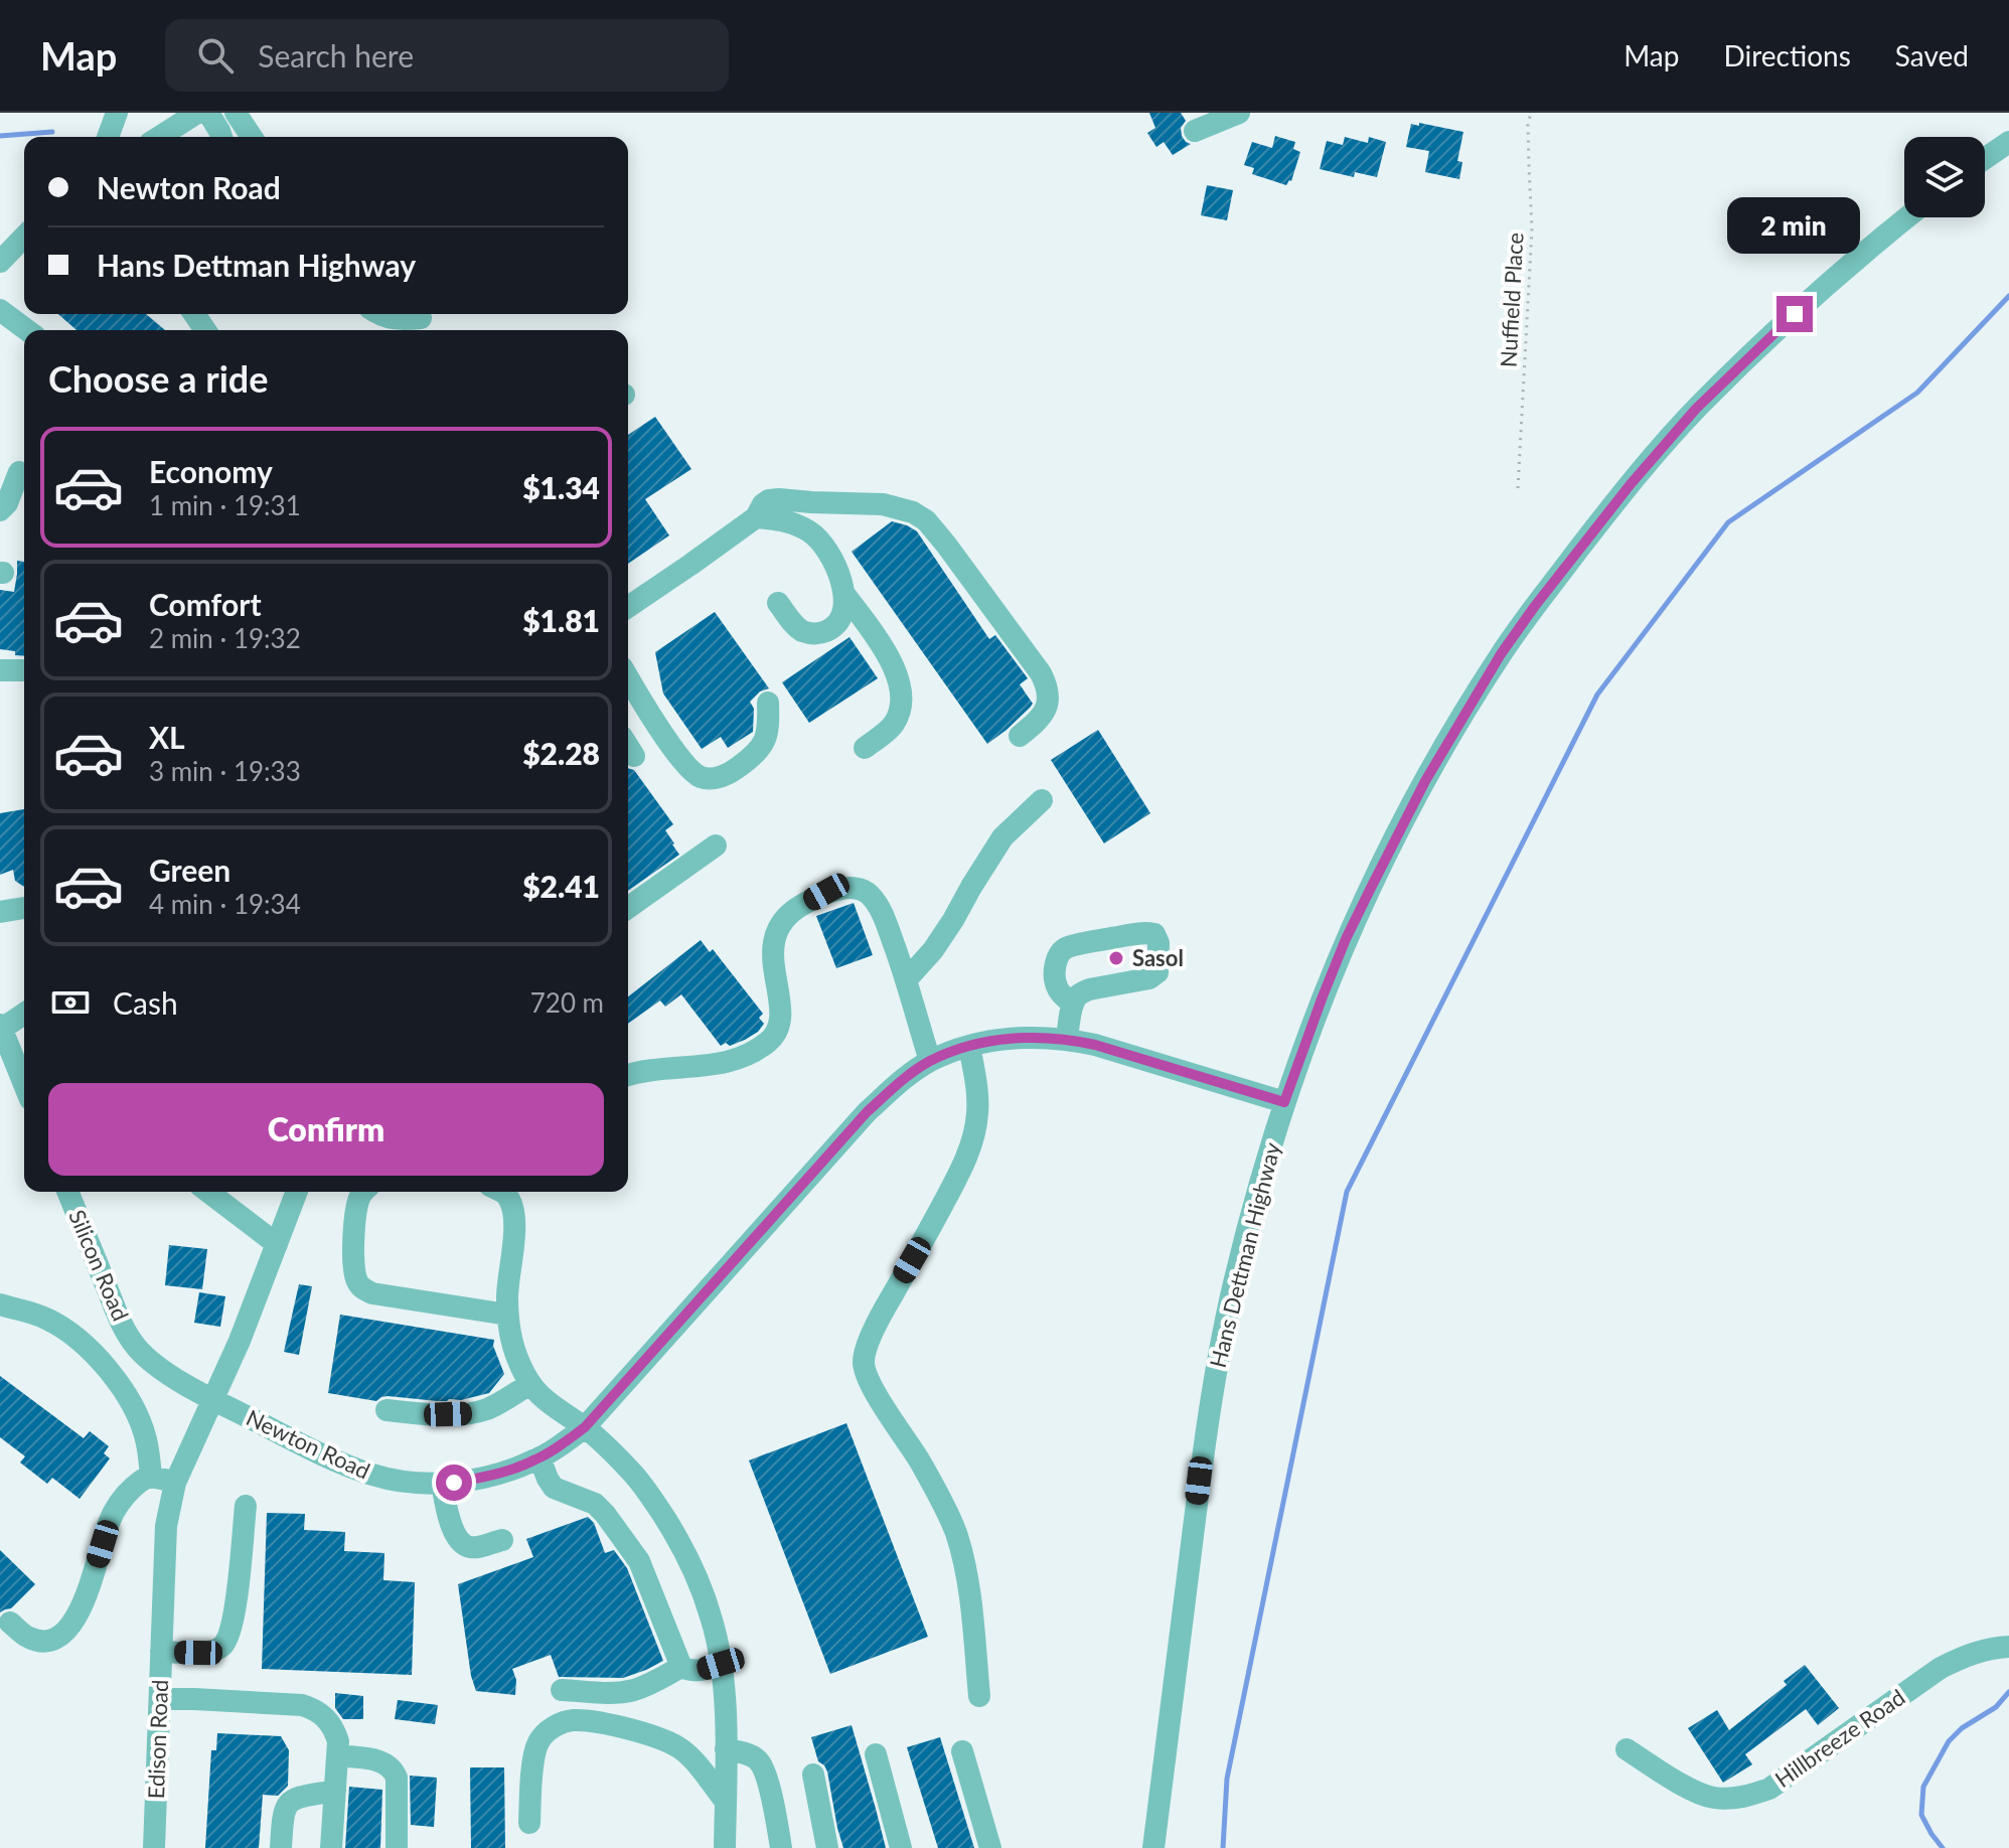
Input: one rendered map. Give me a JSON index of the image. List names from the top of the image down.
{
  "streets": {
    "street": [
      "Hans Dettman Highway",
      "Silicon Road",
      "Newton Road",
      "Hillbreeze Road",
      "Edison Road"
    ],
    "path": ["Nuffield Place"]
  },
  "crossings": [
    ["Hans Dettman Highway", "Newton Road"],
    ["Silicon Road", "Newton Road"],
    ["Silicon Road", "Edison Road"],
    ["Newton Road", "Edison Road"]
  ],
  "places": ["Sasol"],
  "page": {
    "header": "Map",
    "search": "Search here",
    "nav": ["Map", "Directions", "Saved"],
    "banner": ["Newton Road", "Hans Dettman Highway"],
    "bubble": "2 min",
    "heading": "Choose a ride",
    "list": [
      {
        "name": "Economy",
        "note": "1 min · 19:31",
        "value": "$1.34"
      },
      {
        "name": "Comfort",
        "note": "2 min · 19:32",
        "value": "$1.81"
      },
      {
        "name": "XL",
        "note": "3 min · 19:33",
        "value": "$2.28"
      },
      {
        "name": "Green",
        "note": "4 min · 19:34",
        "value": "$2.41"
      }
    ],
    "pay": ["Cash", "720 m"],
    "buttons": "Confirm"
  }
}
